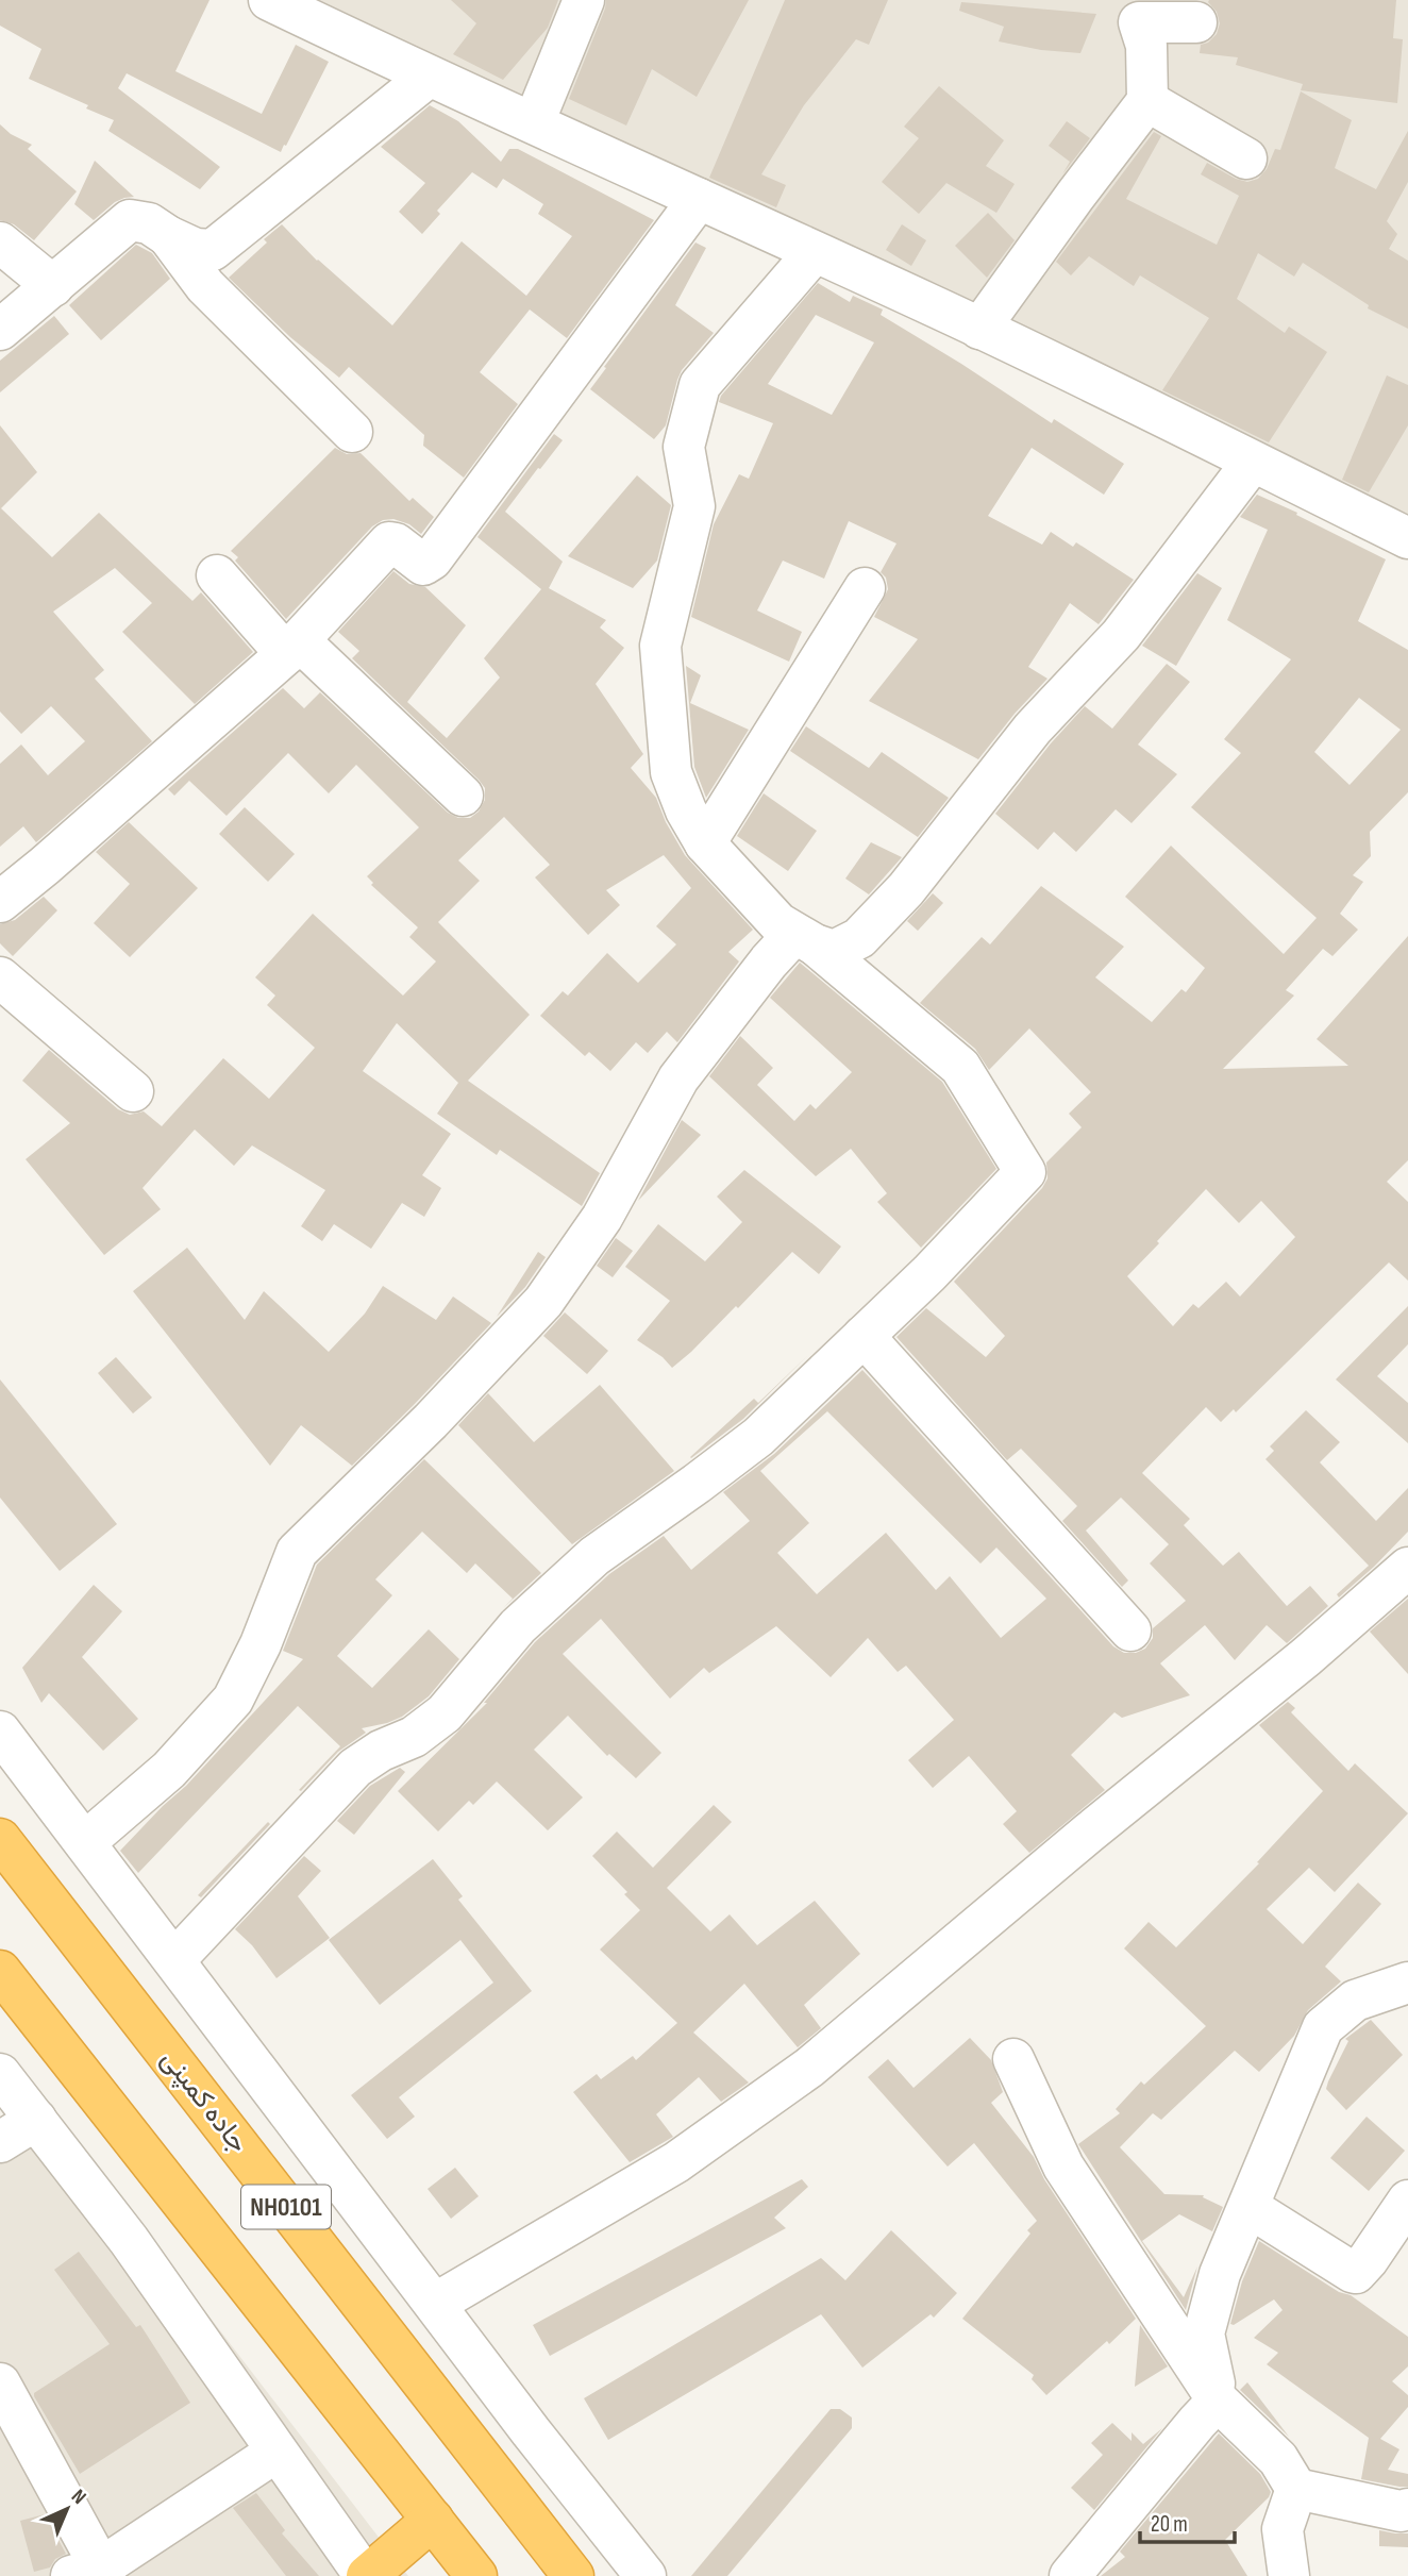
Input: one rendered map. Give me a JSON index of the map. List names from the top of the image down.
{
  "streets": {
    "highway": ["جاده کمپنی", "NH0101"]
  },
  "scale_bar": "20 m",
  "north": "top right"
}
